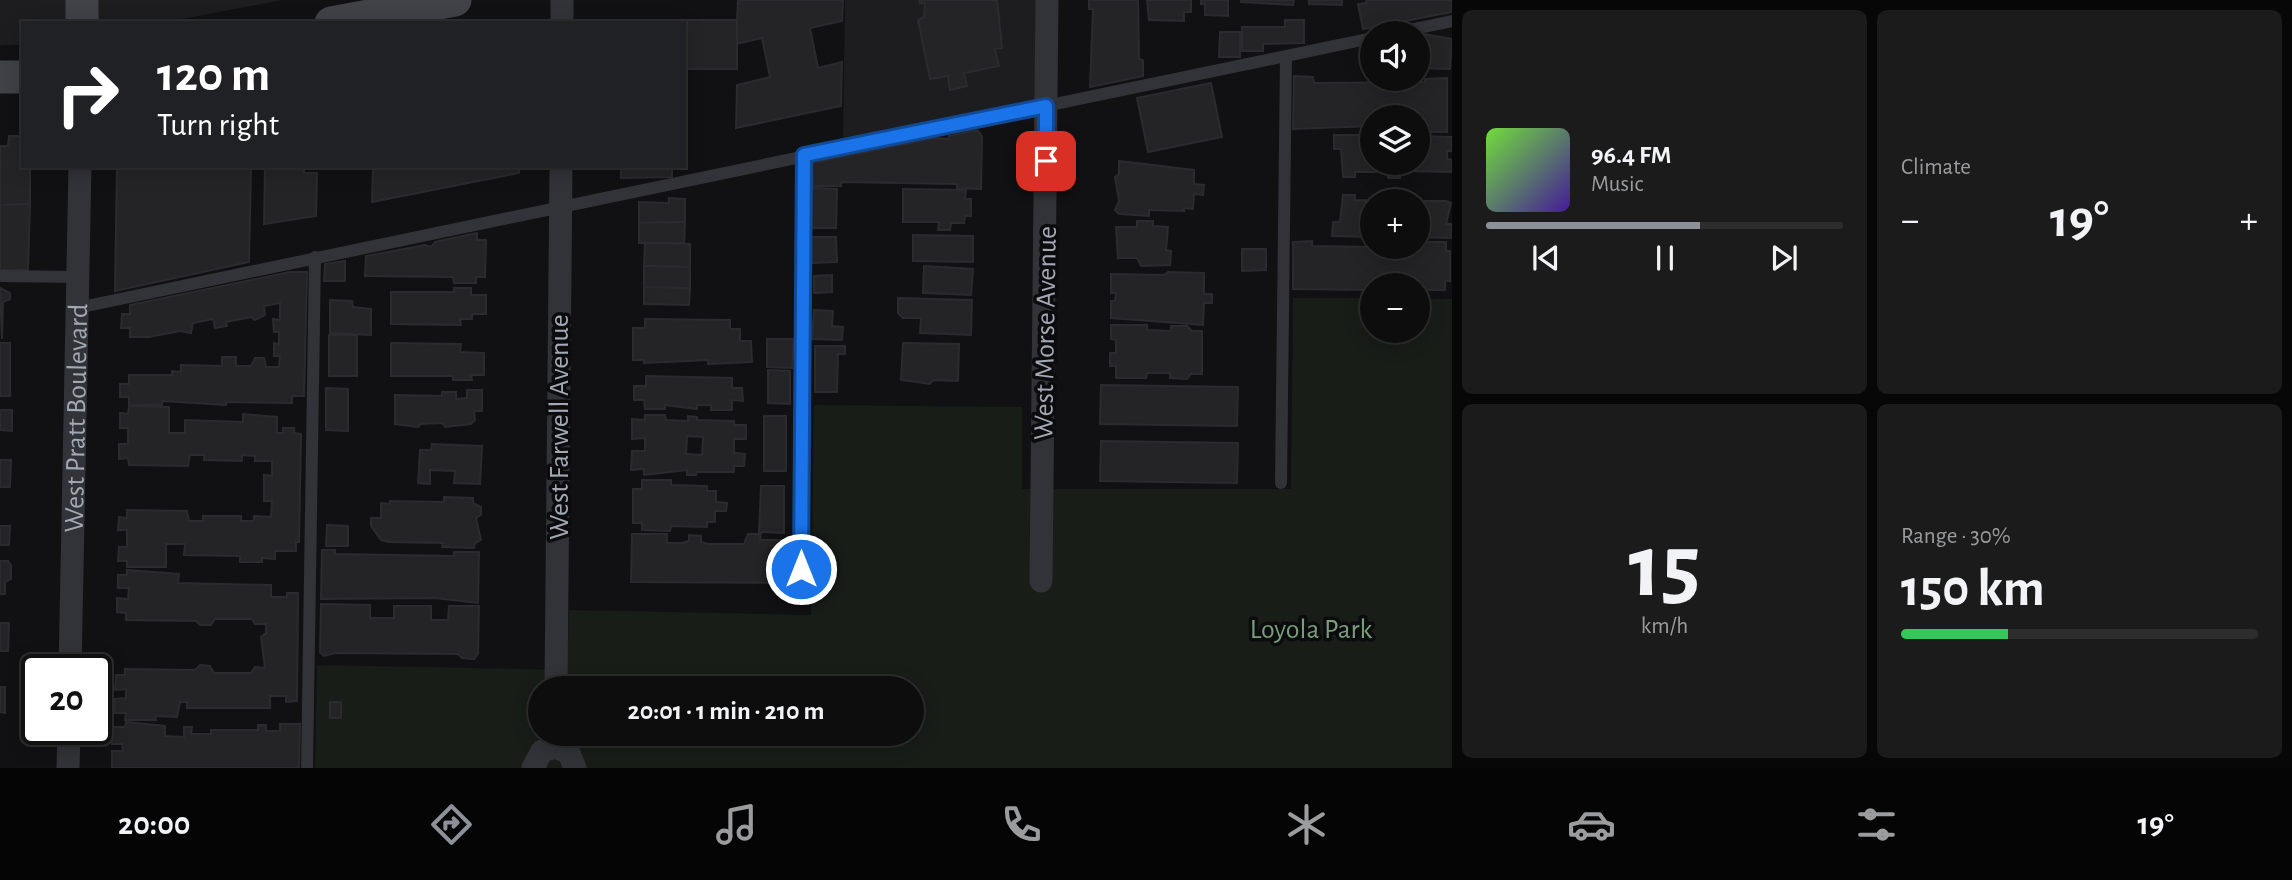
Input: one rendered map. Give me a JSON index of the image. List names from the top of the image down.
{
  "streets": {
    "street": ["West Morse Avenue", "West Pratt Boulevard", "West Farwell Avenue"]
  },
  "parks": ["Loyola Park"],
  "page": {
    "tile": [
      "Climate",
      ["15", "km/h"],
      ["Range · 30%", "150 km"]
    ],
    "map_buttons": ["+", "−"],
    "turn": ["120 m", "Turn right"],
    "song": ["96.4 FM", "Music"],
    "heat": ["−", "19°", "+"],
    "limit": "20",
    "trip": "20:01 · 1 min · 210 m",
    "tabs": ["20:00", "19°"]
  }
}
